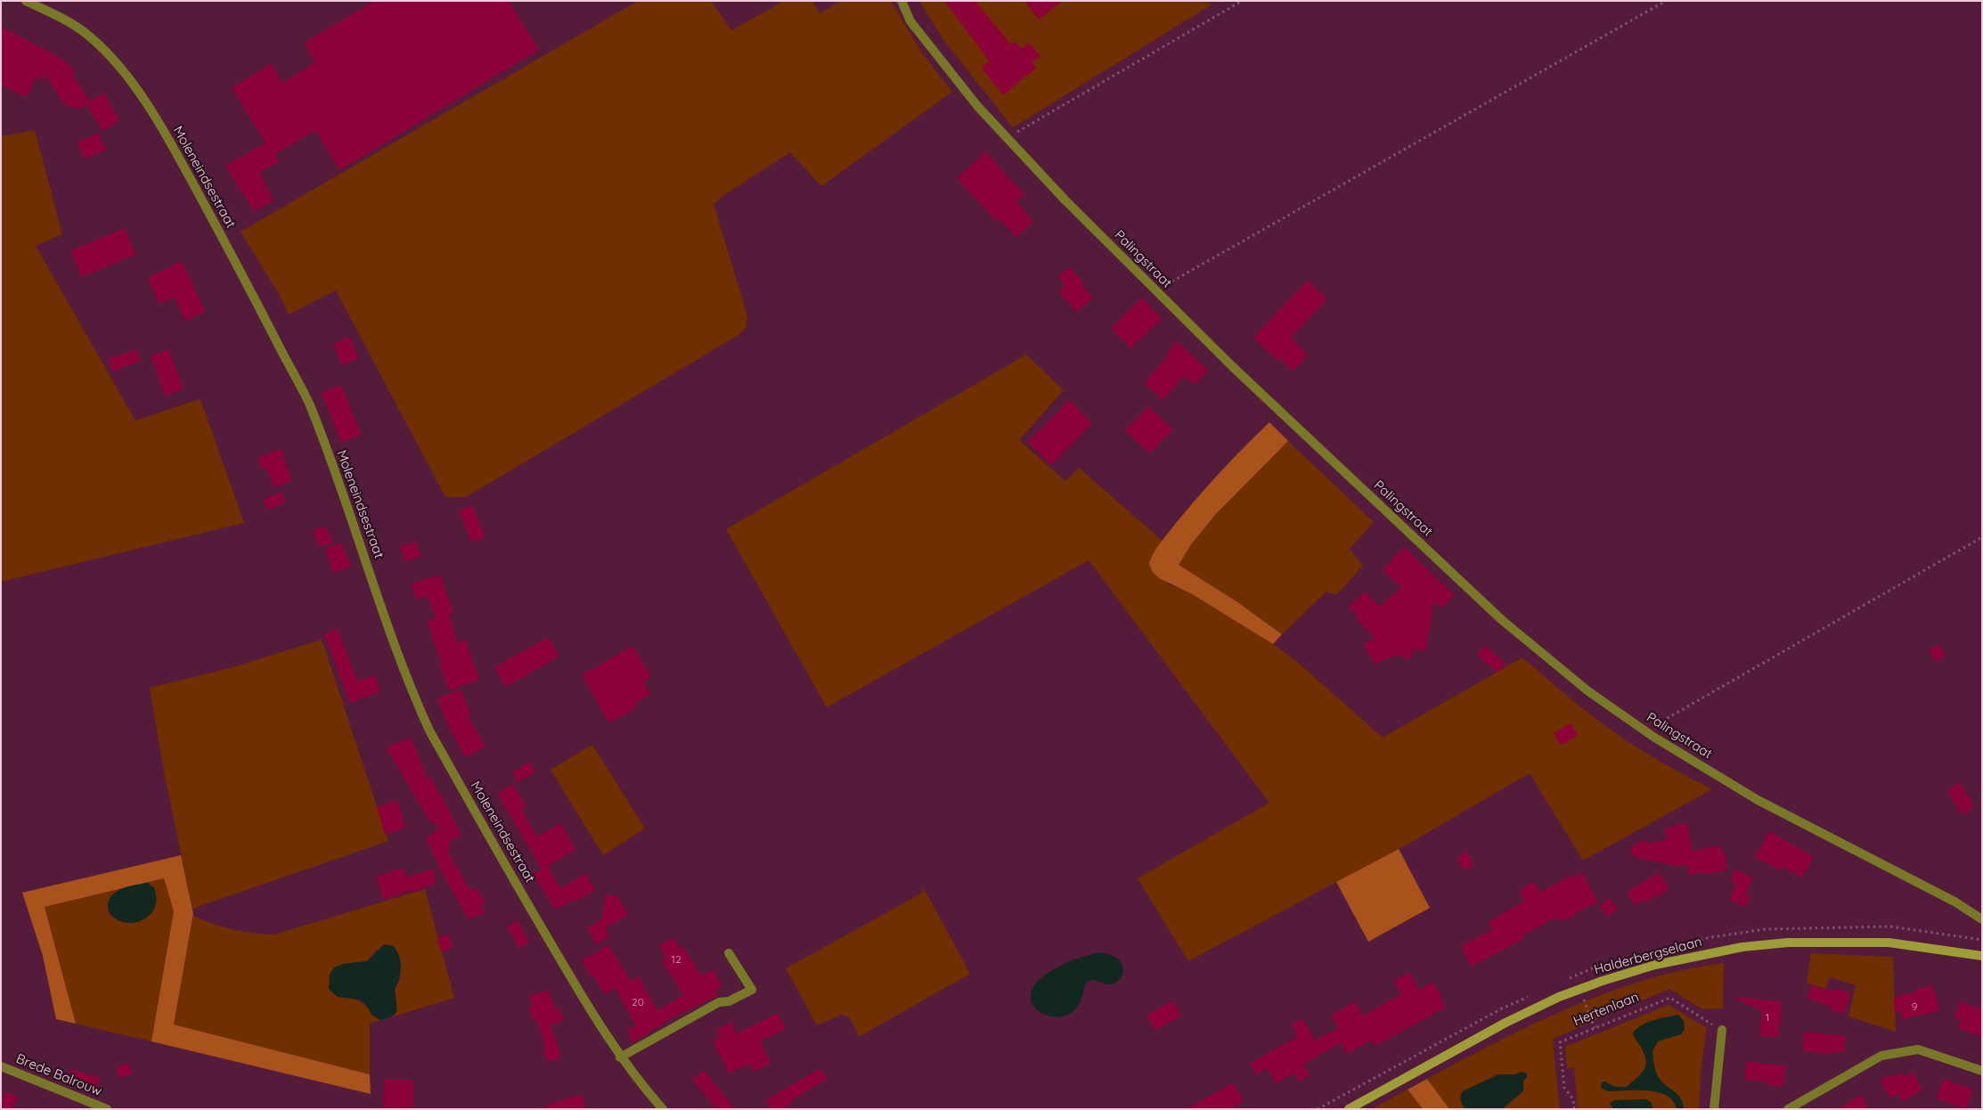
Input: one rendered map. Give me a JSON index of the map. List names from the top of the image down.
{
  "streets": {
    "main road": ["Halderbergselaan"],
    "street": ["Moleneindsestraat", "Palingstraat", "Brede Balrouw"],
    "path": ["Hertenlaan"]
  },
  "house_numbers": [
    "12",
    "20",
    "9",
    "1"
  ]
}
